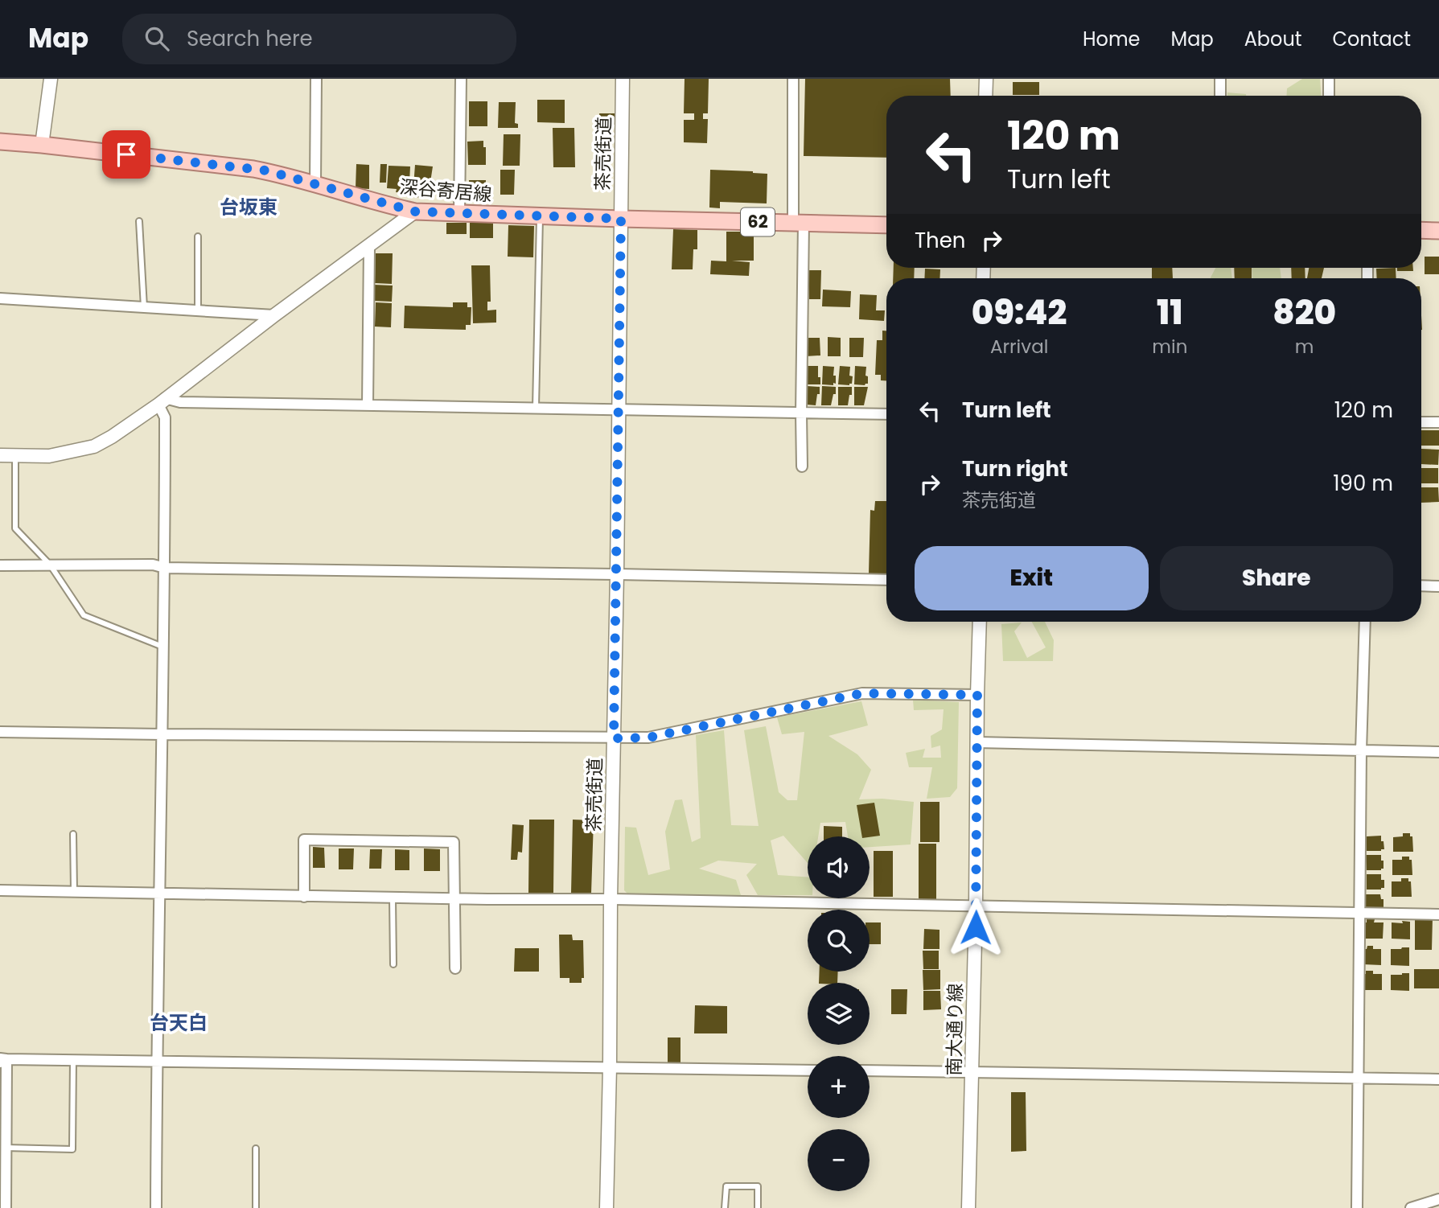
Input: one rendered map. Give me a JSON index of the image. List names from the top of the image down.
{
  "streets": {
    "main road": ["深谷寄居線", "62"],
    "street": ["茶売街道", "南大通り線"]
  },
  "crossings": [
    ["茶売街道", "深谷寄居線"]
  ],
  "districts": ["台坂東", "台天白"],
  "page": {
    "header": "Map",
    "search": "Search here",
    "nav": [
      "Home",
      "Map",
      "About",
      "Contact"
    ],
    "turn": ["120 m", "Turn left"],
    "then": "Then",
    "eta": [
      "09:42",
      "Arrival",
      "11",
      "min",
      "820",
      "m"
    ],
    "list": [
      {
        "name": "Turn left",
        "value": "120 m"
      },
      {
        "name": "Turn right",
        "note": "茶売街道",
        "value": "190 m"
      }
    ],
    "buttons": ["Exit", "Share"],
    "map_buttons": ["+", "−"]
  }
}
